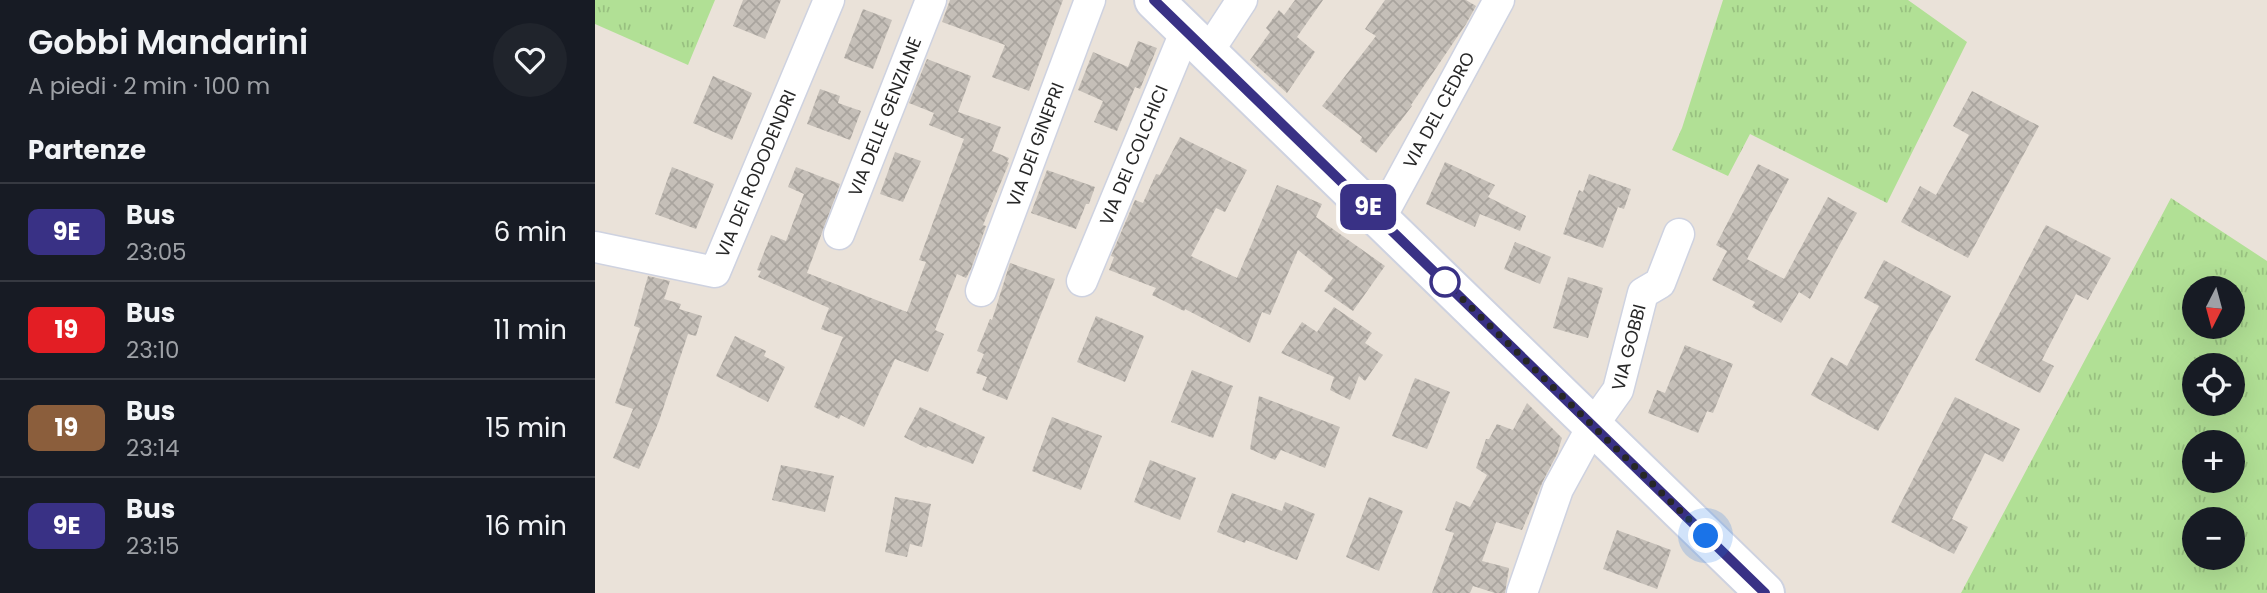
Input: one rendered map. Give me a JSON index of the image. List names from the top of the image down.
{
  "streets": {
    "street": [
      "VIA DEL CEDRO",
      "VIA DELLE GENZIANE",
      "VIA DEI GINEPRI",
      "VIA DEI COLCHICI",
      "VIA DEI RODODENDRI",
      "VIA GOBBI"
    ]
  },
  "lines": ["bus line 9E"],
  "north": "bottom",
  "page": {
    "heading": [
      ["Gobbi Mandarini", "A piedi · 2 min · 100 m"],
      "Partenze"
    ],
    "on_map": "9E",
    "list": [
      {
        "mark": "9E",
        "name": "Bus",
        "note": "23:05",
        "value": "6 min"
      },
      {
        "mark": "19",
        "name": "Bus",
        "note": "23:10",
        "value": "11 min"
      },
      {
        "mark": "19",
        "name": "Bus",
        "note": "23:14",
        "value": "15 min"
      },
      {
        "mark": "9E",
        "name": "Bus",
        "note": "23:15",
        "value": "16 min"
      }
    ],
    "map_buttons": ["+", "−"]
  }
}
